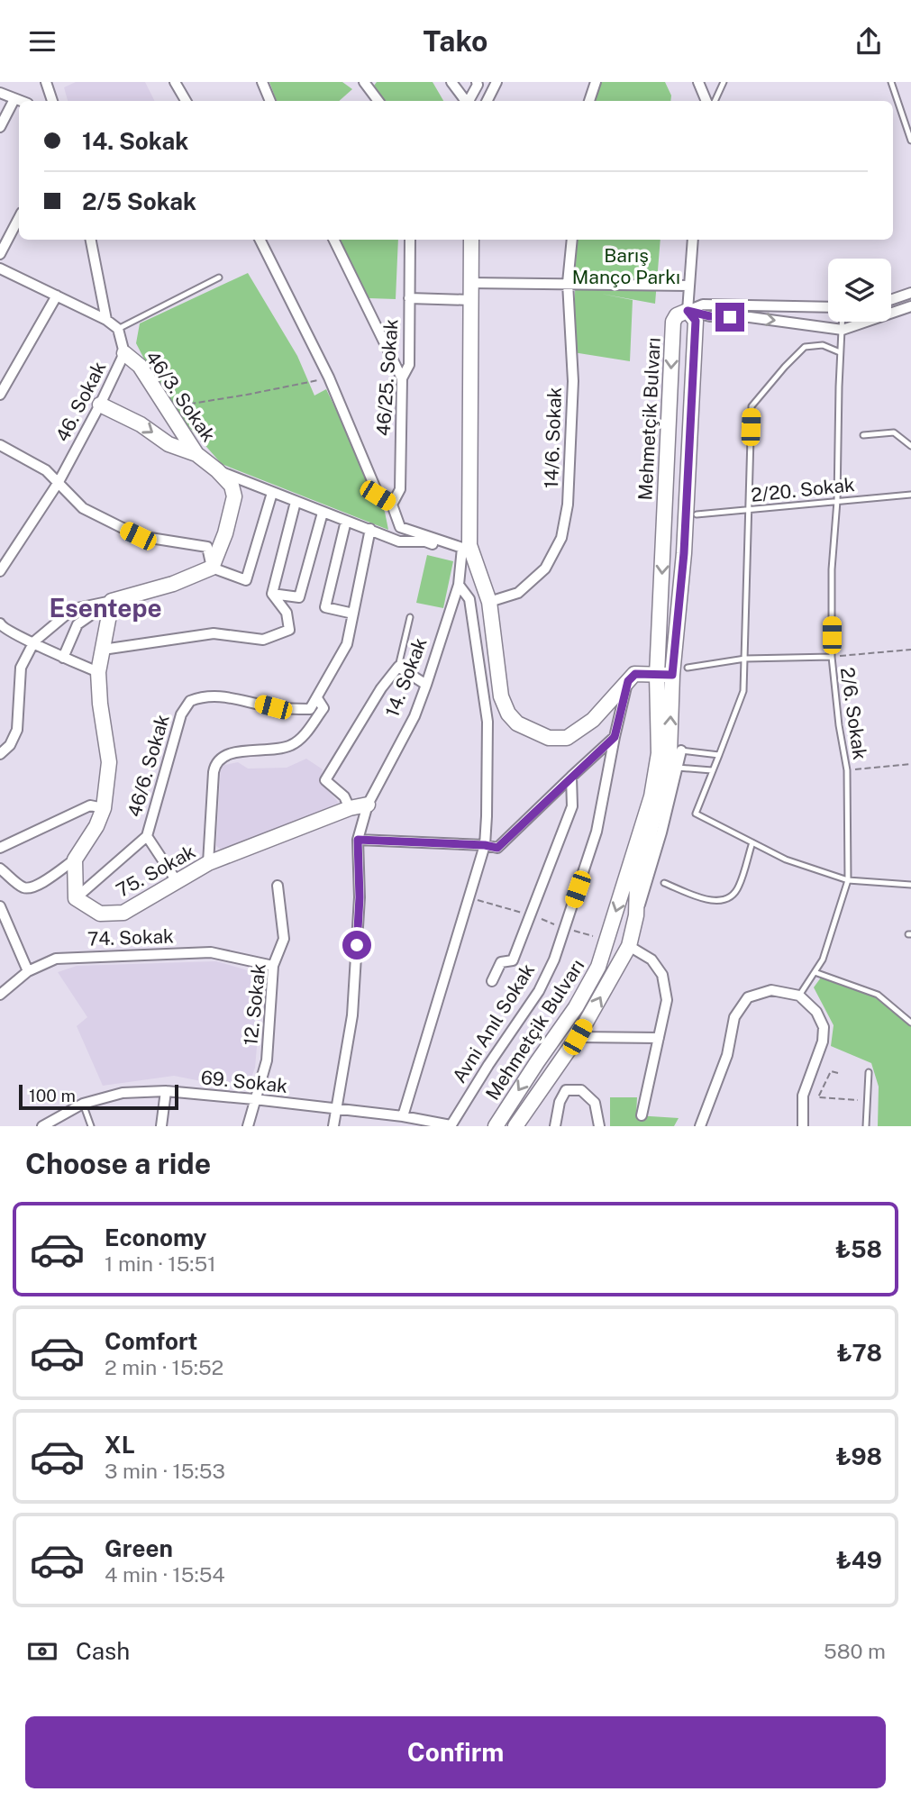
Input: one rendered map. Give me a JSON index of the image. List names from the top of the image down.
{
  "streets": {
    "street": [
      "46/25. Sokak",
      "46/3. Sokak",
      "46. Sokak",
      "Mehmetçik Bulvarı",
      "14/6. Sokak",
      "14. Sokak",
      "46/6. Sokak",
      "75. Sokak",
      "74. Sokak",
      "12. Sokak",
      "Avni Anıl Sokak",
      "69. Sokak"
    ],
    "lane": ["2/20. Sokak", "2/6. Sokak"]
  },
  "crossings": [
    ["46/3. Sokak", "46. Sokak"],
    ["2/20. Sokak", "2/6. Sokak"],
    ["14. Sokak", "75. Sokak"],
    ["14. Sokak", "69. Sokak"],
    ["46/6. Sokak", "75. Sokak"],
    ["74. Sokak", "12. Sokak"],
    ["12. Sokak", "69. Sokak"],
    ["Avni Anıl Sokak", "69. Sokak"]
  ],
  "districts": ["Esentepe"],
  "parks": ["Barış Manço Parkı"],
  "scale_bar": "100 m",
  "page": {
    "header": "Tako",
    "banner": ["14. Sokak", "2/5 Sokak"],
    "scale": "100 m",
    "heading": "Choose a ride",
    "list": [
      {
        "name": "Economy",
        "note": "1 min · 15:51",
        "value": "₺58"
      },
      {
        "name": "Comfort",
        "note": "2 min · 15:52",
        "value": "₺78"
      },
      {
        "name": "XL",
        "note": "3 min · 15:53",
        "value": "₺98"
      },
      {
        "name": "Green",
        "note": "4 min · 15:54",
        "value": "₺49"
      }
    ],
    "pay": ["Cash", "580 m"],
    "buttons": "Confirm"
  }
}
